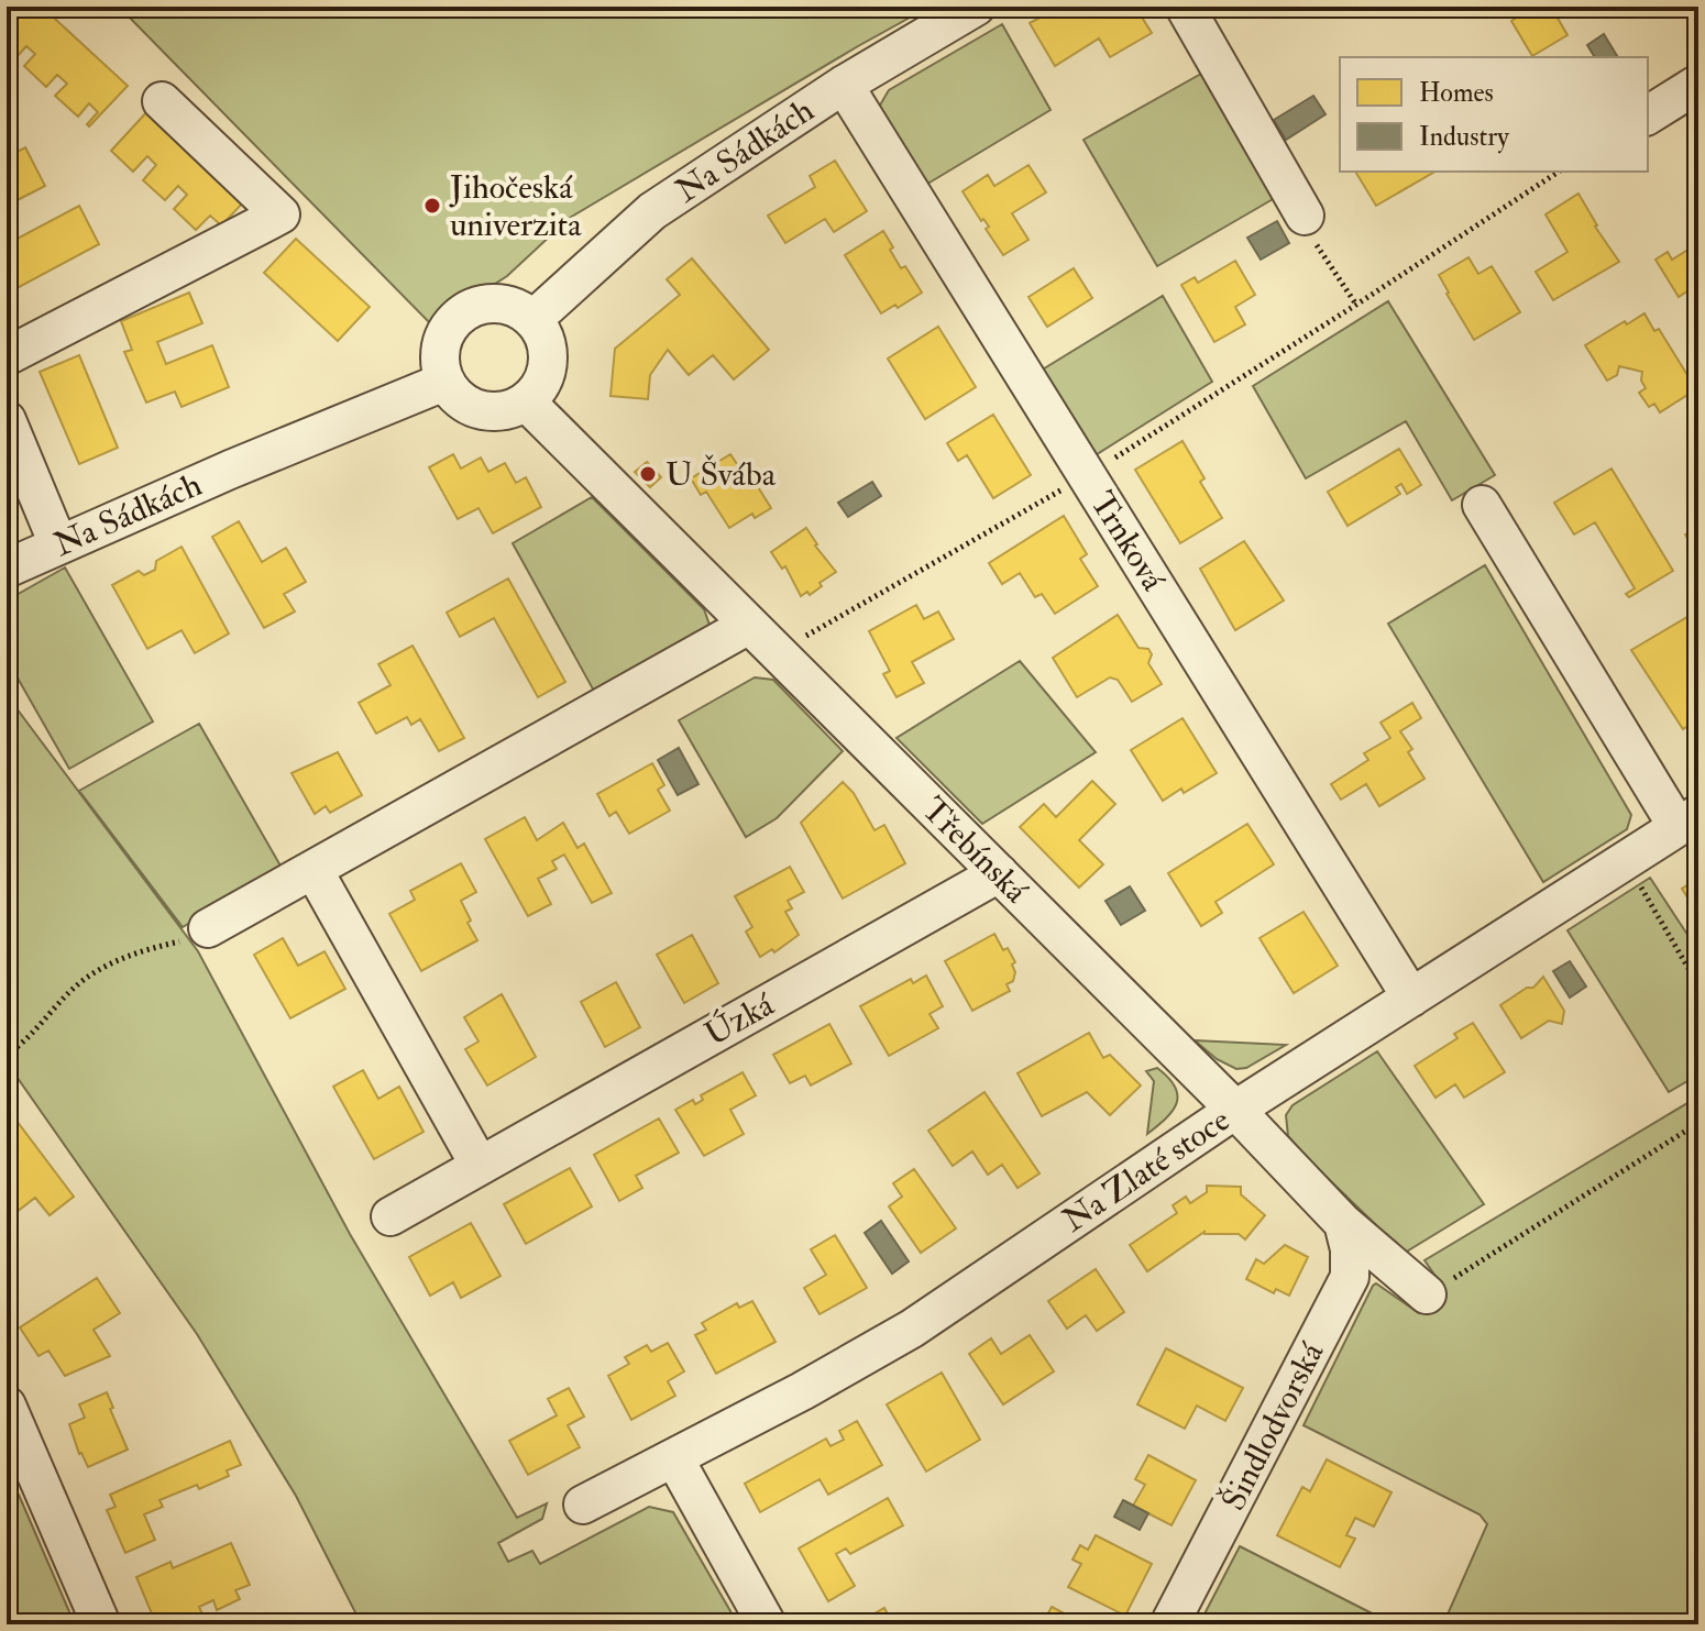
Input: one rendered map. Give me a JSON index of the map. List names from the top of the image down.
{
  "streets": {
    "street": [
      "Na Sádkách",
      "Trnková",
      "Třebínská",
      "Úzká",
      "Na Zlaté stoce",
      "Šindlodvorská"
    ]
  },
  "crossings": [
    ["Na Sádkách", "Trnková"],
    ["Na Sádkách", "Třebínská"],
    ["Trnková", "Na Zlaté stoce"],
    ["Třebínská", "Úzká"],
    ["Třebínská", "Na Zlaté stoce"],
    ["Třebínská", "Šindlodvorská"]
  ],
  "places": ["Jihočeská univerzita", "U Švába"],
  "legend": ["Homes", "Industry"]
}
